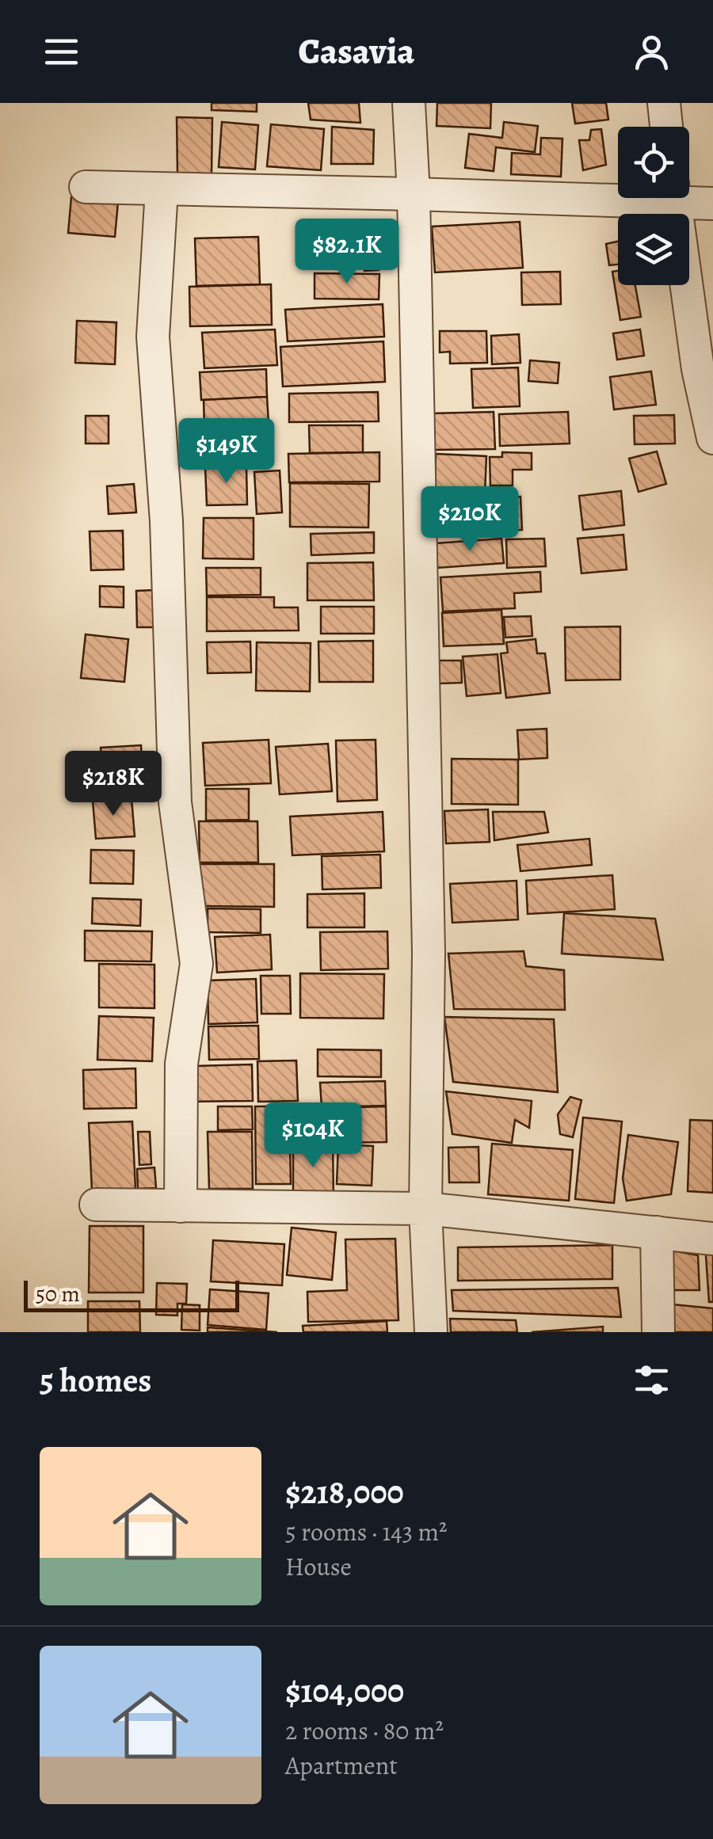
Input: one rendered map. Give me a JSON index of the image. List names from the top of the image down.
{
  "scale_bar": "50 m",
  "page": {
    "header": "Casavia",
    "price": [
      "$82.1K",
      "$149K",
      "$210K",
      "$218K",
      "$104K"
    ],
    "scale": "50 m",
    "heading": "5 homes",
    "list": [
      {
        "name": "$218,000",
        "note": "5 rooms · 143 m² · House"
      },
      {
        "name": "$104,000",
        "note": "2 rooms · 80 m² · Apartment"
      }
    ]
  }
}
